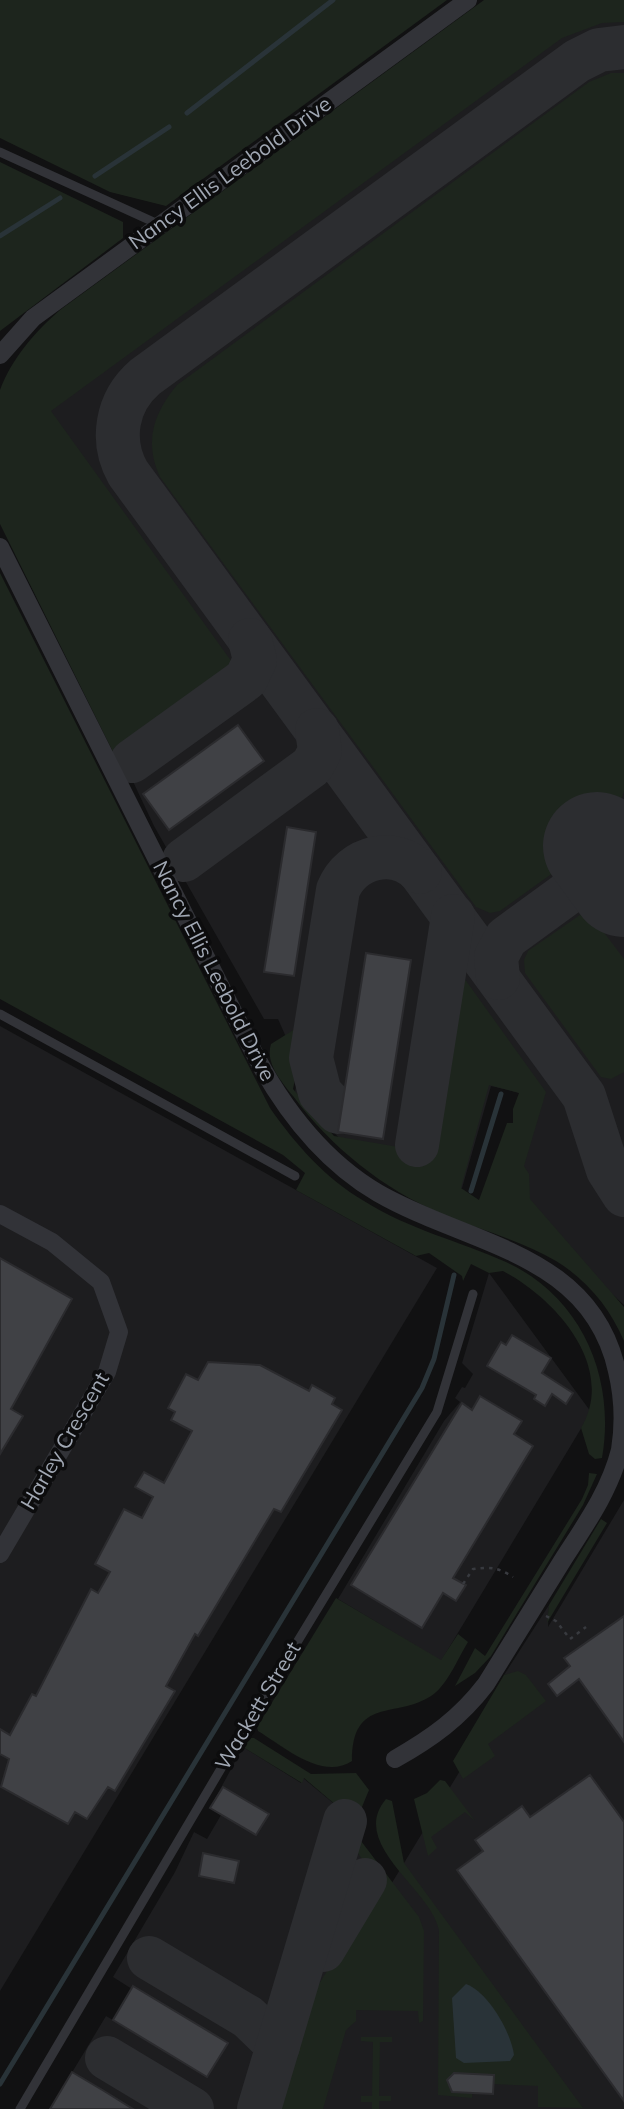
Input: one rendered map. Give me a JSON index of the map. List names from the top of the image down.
{
  "streets": {
    "street": ["Nancy Ellis Leebold Drive", "Harley Crescent"],
    "lane": ["Wackett Street"]
  }
}
